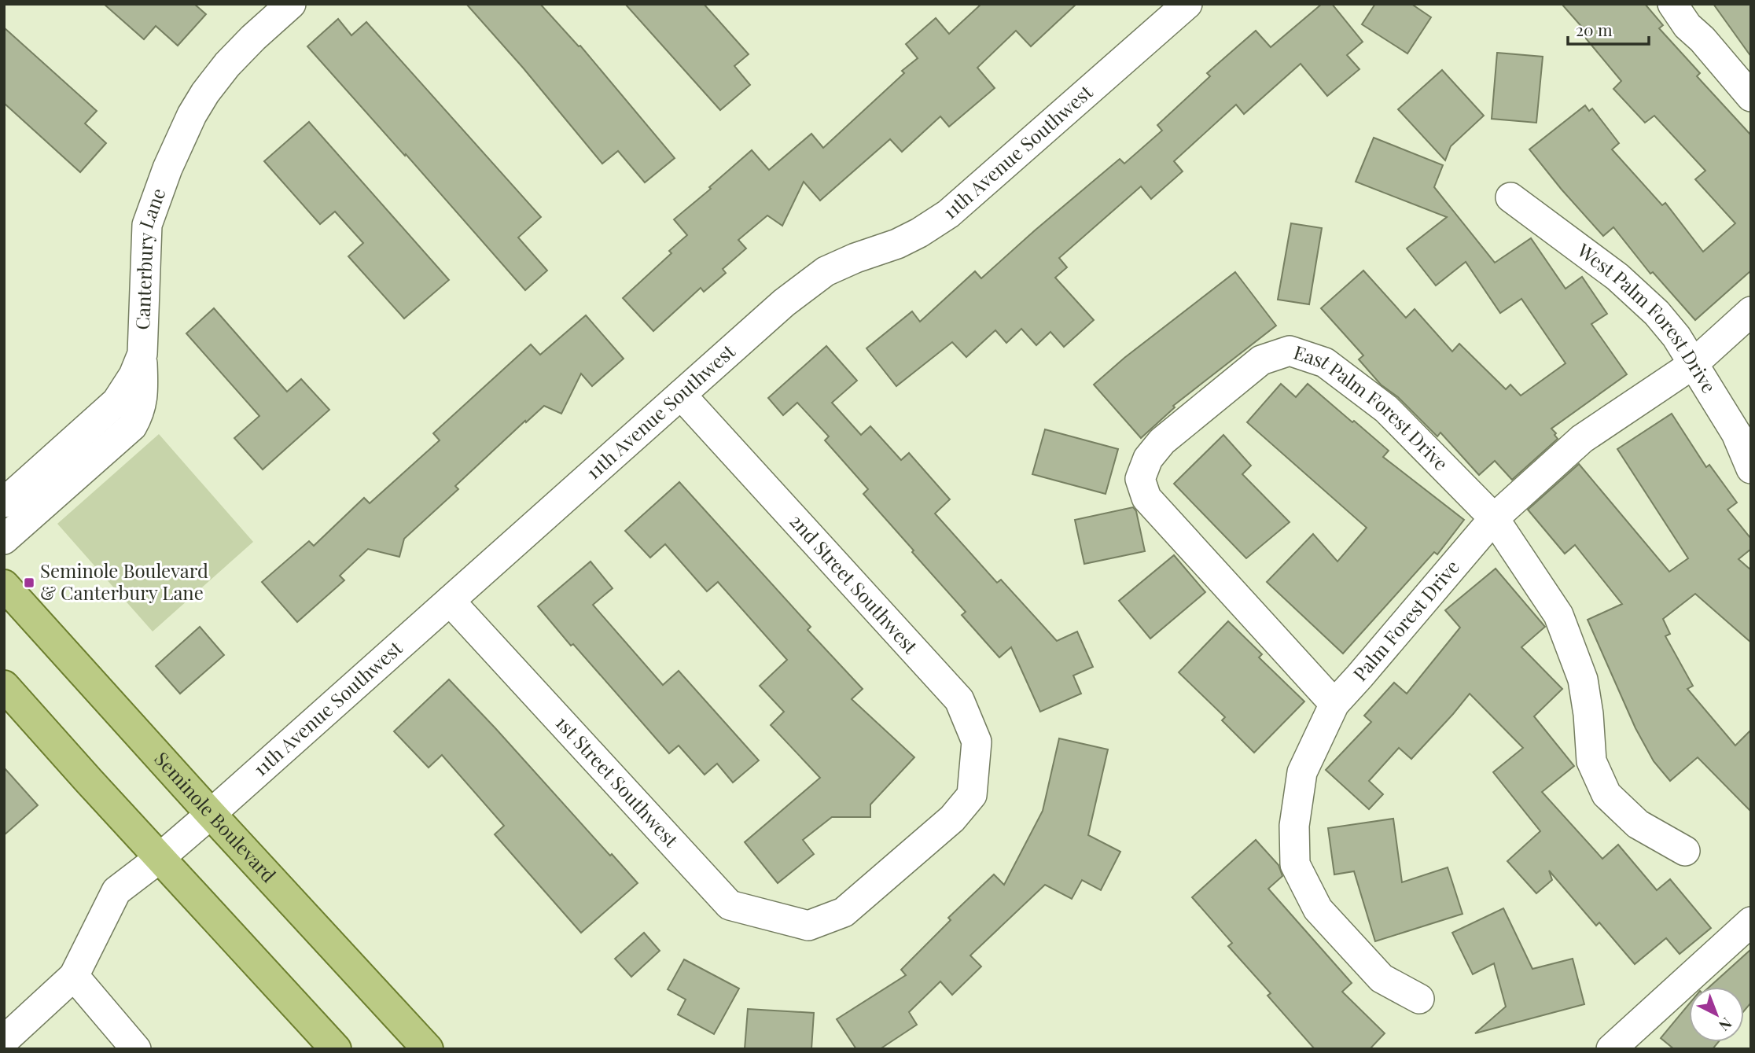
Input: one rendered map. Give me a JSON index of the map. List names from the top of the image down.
{
  "streets": {
    "main road": ["Seminole Boulevard"],
    "street": [
      "11th Avenue Southwest",
      "Canterbury Lane",
      "West Palm Forest Drive",
      "East Palm Forest Drive",
      "2nd Street Southwest",
      "Palm Forest Drive",
      "1st Street Southwest"
    ]
  },
  "crossings": [
    ["11th Avenue Southwest", "2nd Street Southwest"],
    ["11th Avenue Southwest", "1st Street Southwest"],
    ["11th Avenue Southwest", "Seminole Boulevard"],
    ["West Palm Forest Drive", "Palm Forest Drive"],
    ["East Palm Forest Drive", "Palm Forest Drive"],
    ["2nd Street Southwest", "1st Street Southwest"]
  ],
  "places": {
    "transit": ["Seminole Boulevard & Canterbury Lane"]
  },
  "scale_bar": "20 m",
  "north": "bottom right"
}
